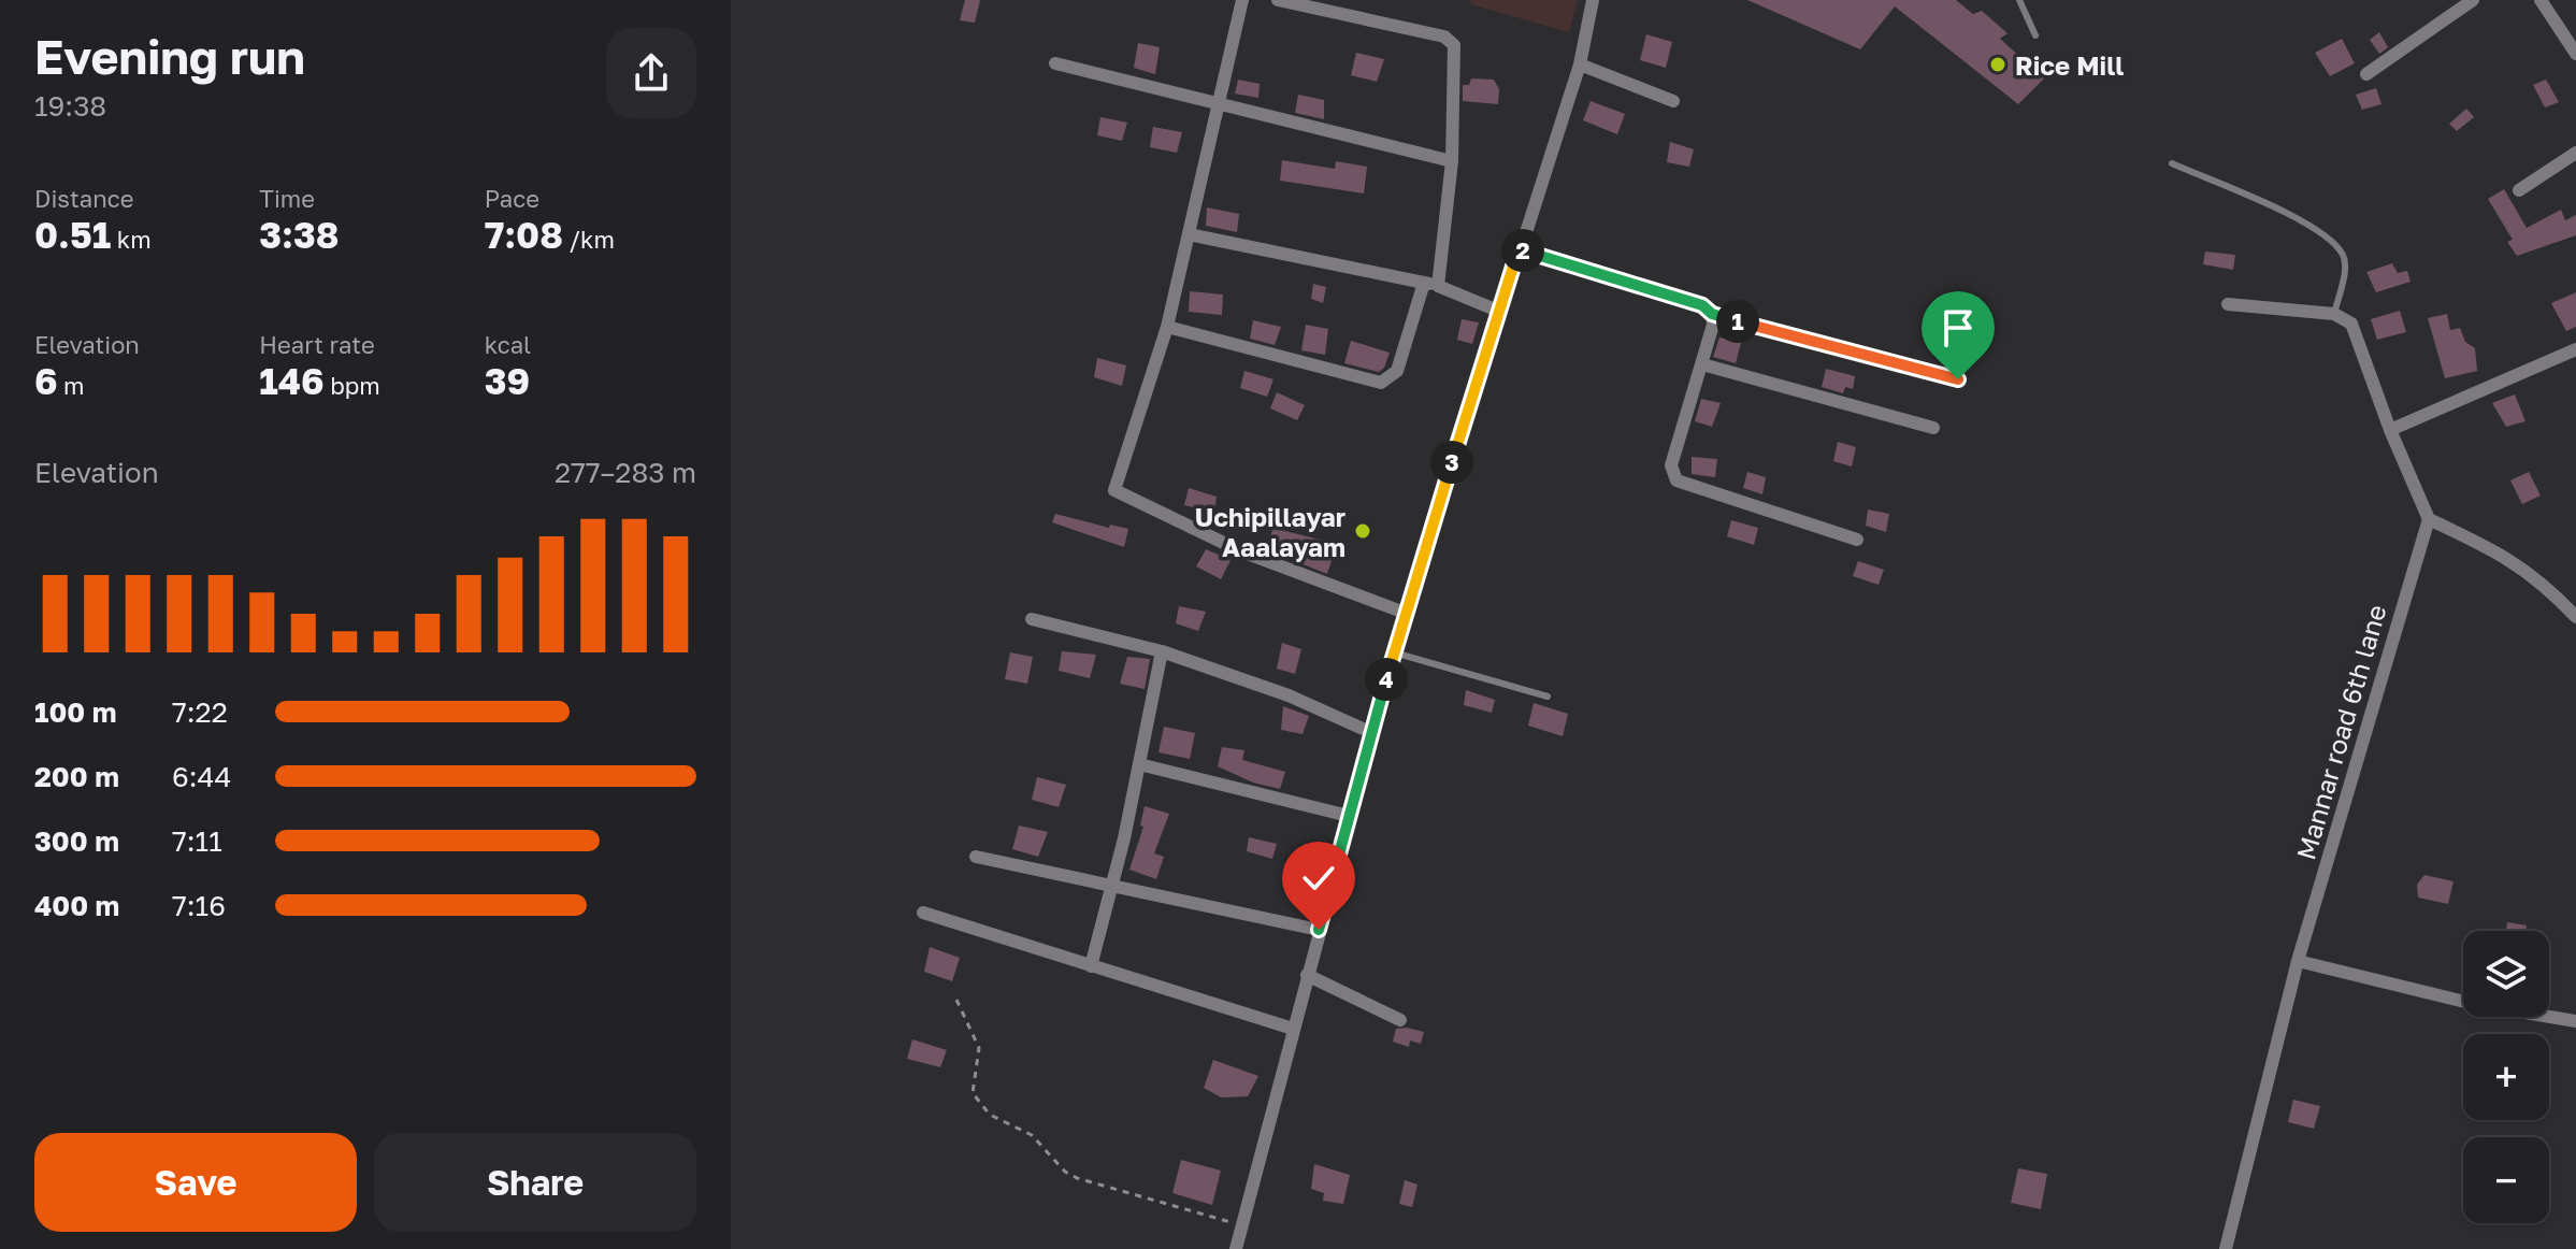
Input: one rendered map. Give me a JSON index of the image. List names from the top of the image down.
{
  "streets": {
    "street": ["Mannar road 6th lane"]
  },
  "places": ["Rice Mill", "Uchipillayar Aaalayam"],
  "page": {
    "heading": ["Evening run", "19:38"],
    "stats": [
      ["Distance", "0.51 km"],
      ["Time", "3:38"],
      ["Pace", "7:08 /km"],
      ["Elevation", "6 m"],
      ["Heart rate", "146 bpm"],
      ["kcal", "39"]
    ],
    "pins": [
      "2",
      "1",
      "3",
      "4"
    ],
    "chart": ["Elevation", "277–283 m"],
    "list": [
      {
        "name": "100 m",
        "note": "7:22"
      },
      {
        "name": "200 m",
        "note": "6:44"
      },
      {
        "name": "300 m",
        "note": "7:11"
      },
      {
        "name": "400 m",
        "note": "7:16"
      }
    ],
    "map_buttons": ["+", "−"],
    "buttons": ["Save", "Share"]
  }
}
